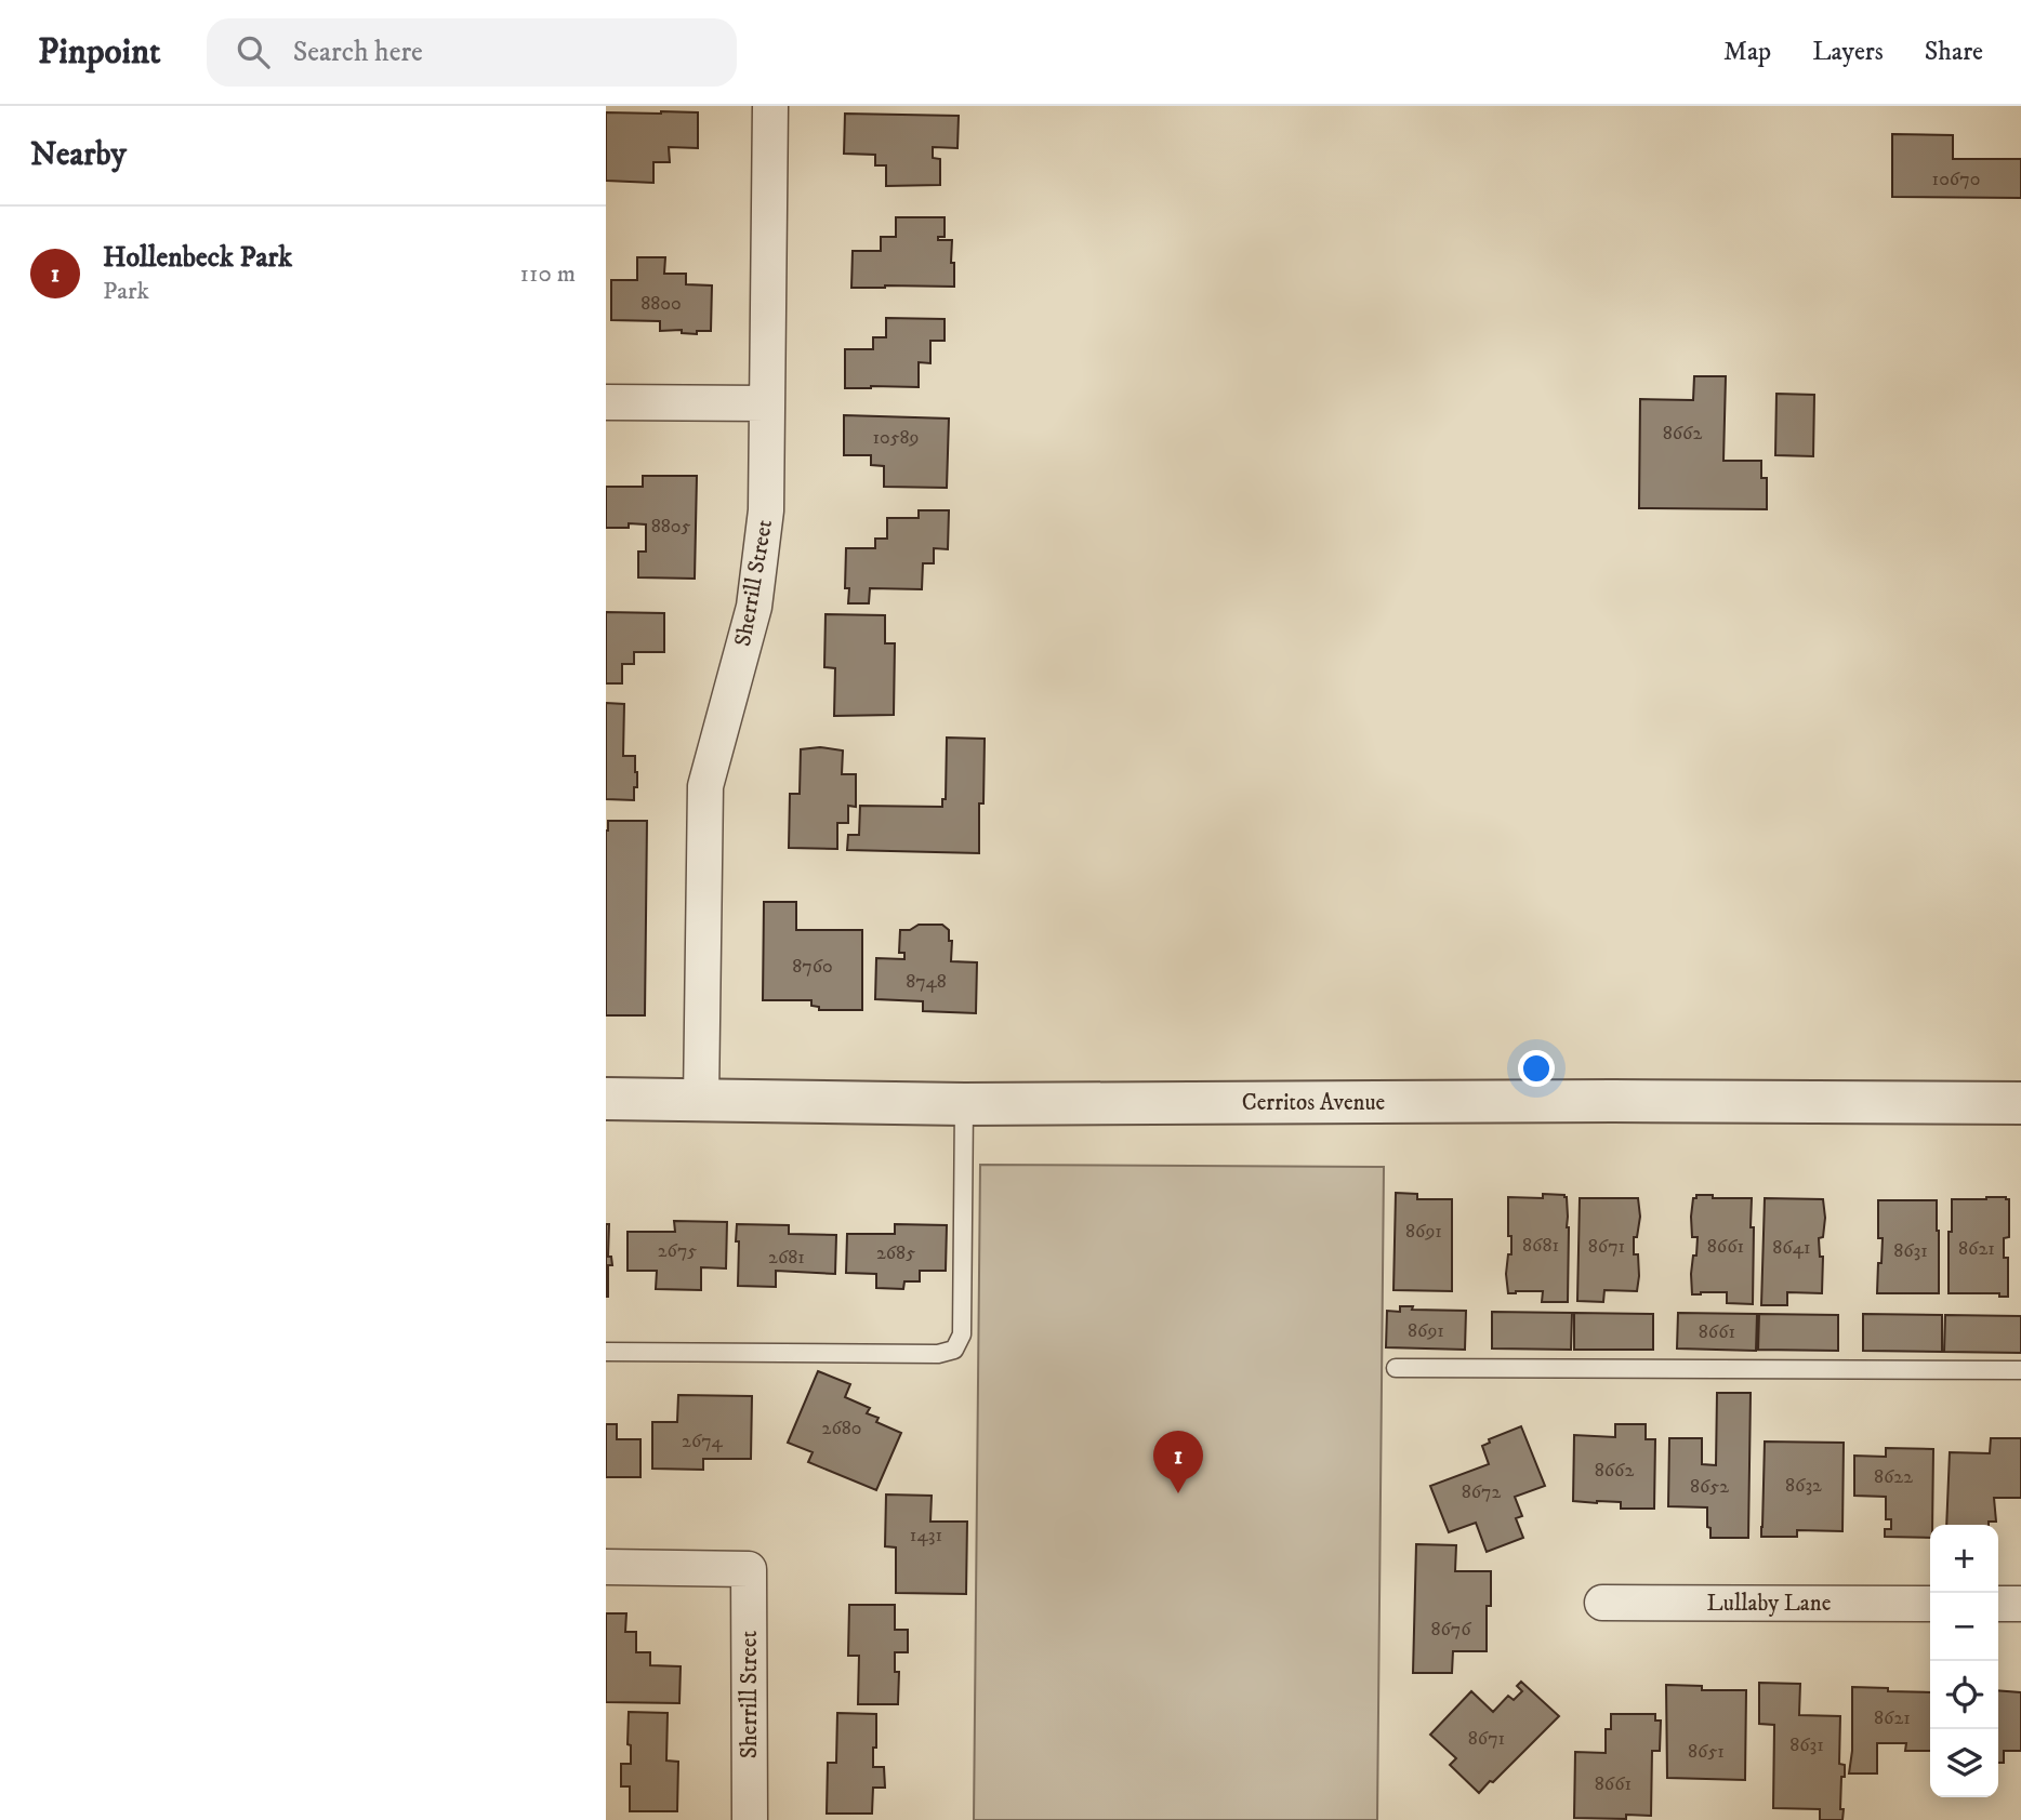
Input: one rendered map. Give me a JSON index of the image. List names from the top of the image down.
{
  "streets": {
    "street": ["Sherrill Street", "Cerritos Avenue", "Lullaby Lane"]
  },
  "crossings": [
    ["Sherrill Street", "Cerritos Avenue"]
  ],
  "house_numbers": [
    "10670",
    "8800",
    "8662",
    "10589",
    "8805",
    "8760",
    "8748",
    "8691",
    "8681",
    "8671",
    "8661",
    "8641",
    "8621",
    "2675",
    "8631",
    "2685",
    "2681",
    "8691",
    "8661",
    "2680",
    "2674",
    "8662",
    "8622",
    "8632",
    "8652",
    "8672",
    "1431",
    "8676",
    "8621",
    "8671",
    "8631",
    "8651",
    "8661"
  ],
  "page": {
    "header": "Pinpoint",
    "search": "Search here",
    "nav": ["Map", "Layers", "Share"],
    "heading": "Nearby",
    "list": [
      {
        "mark": "1",
        "name": "Hollenbeck Park",
        "note": "Park",
        "value": "110 m"
      }
    ],
    "pins": "1",
    "map_buttons": ["+", "−"]
  }
}
